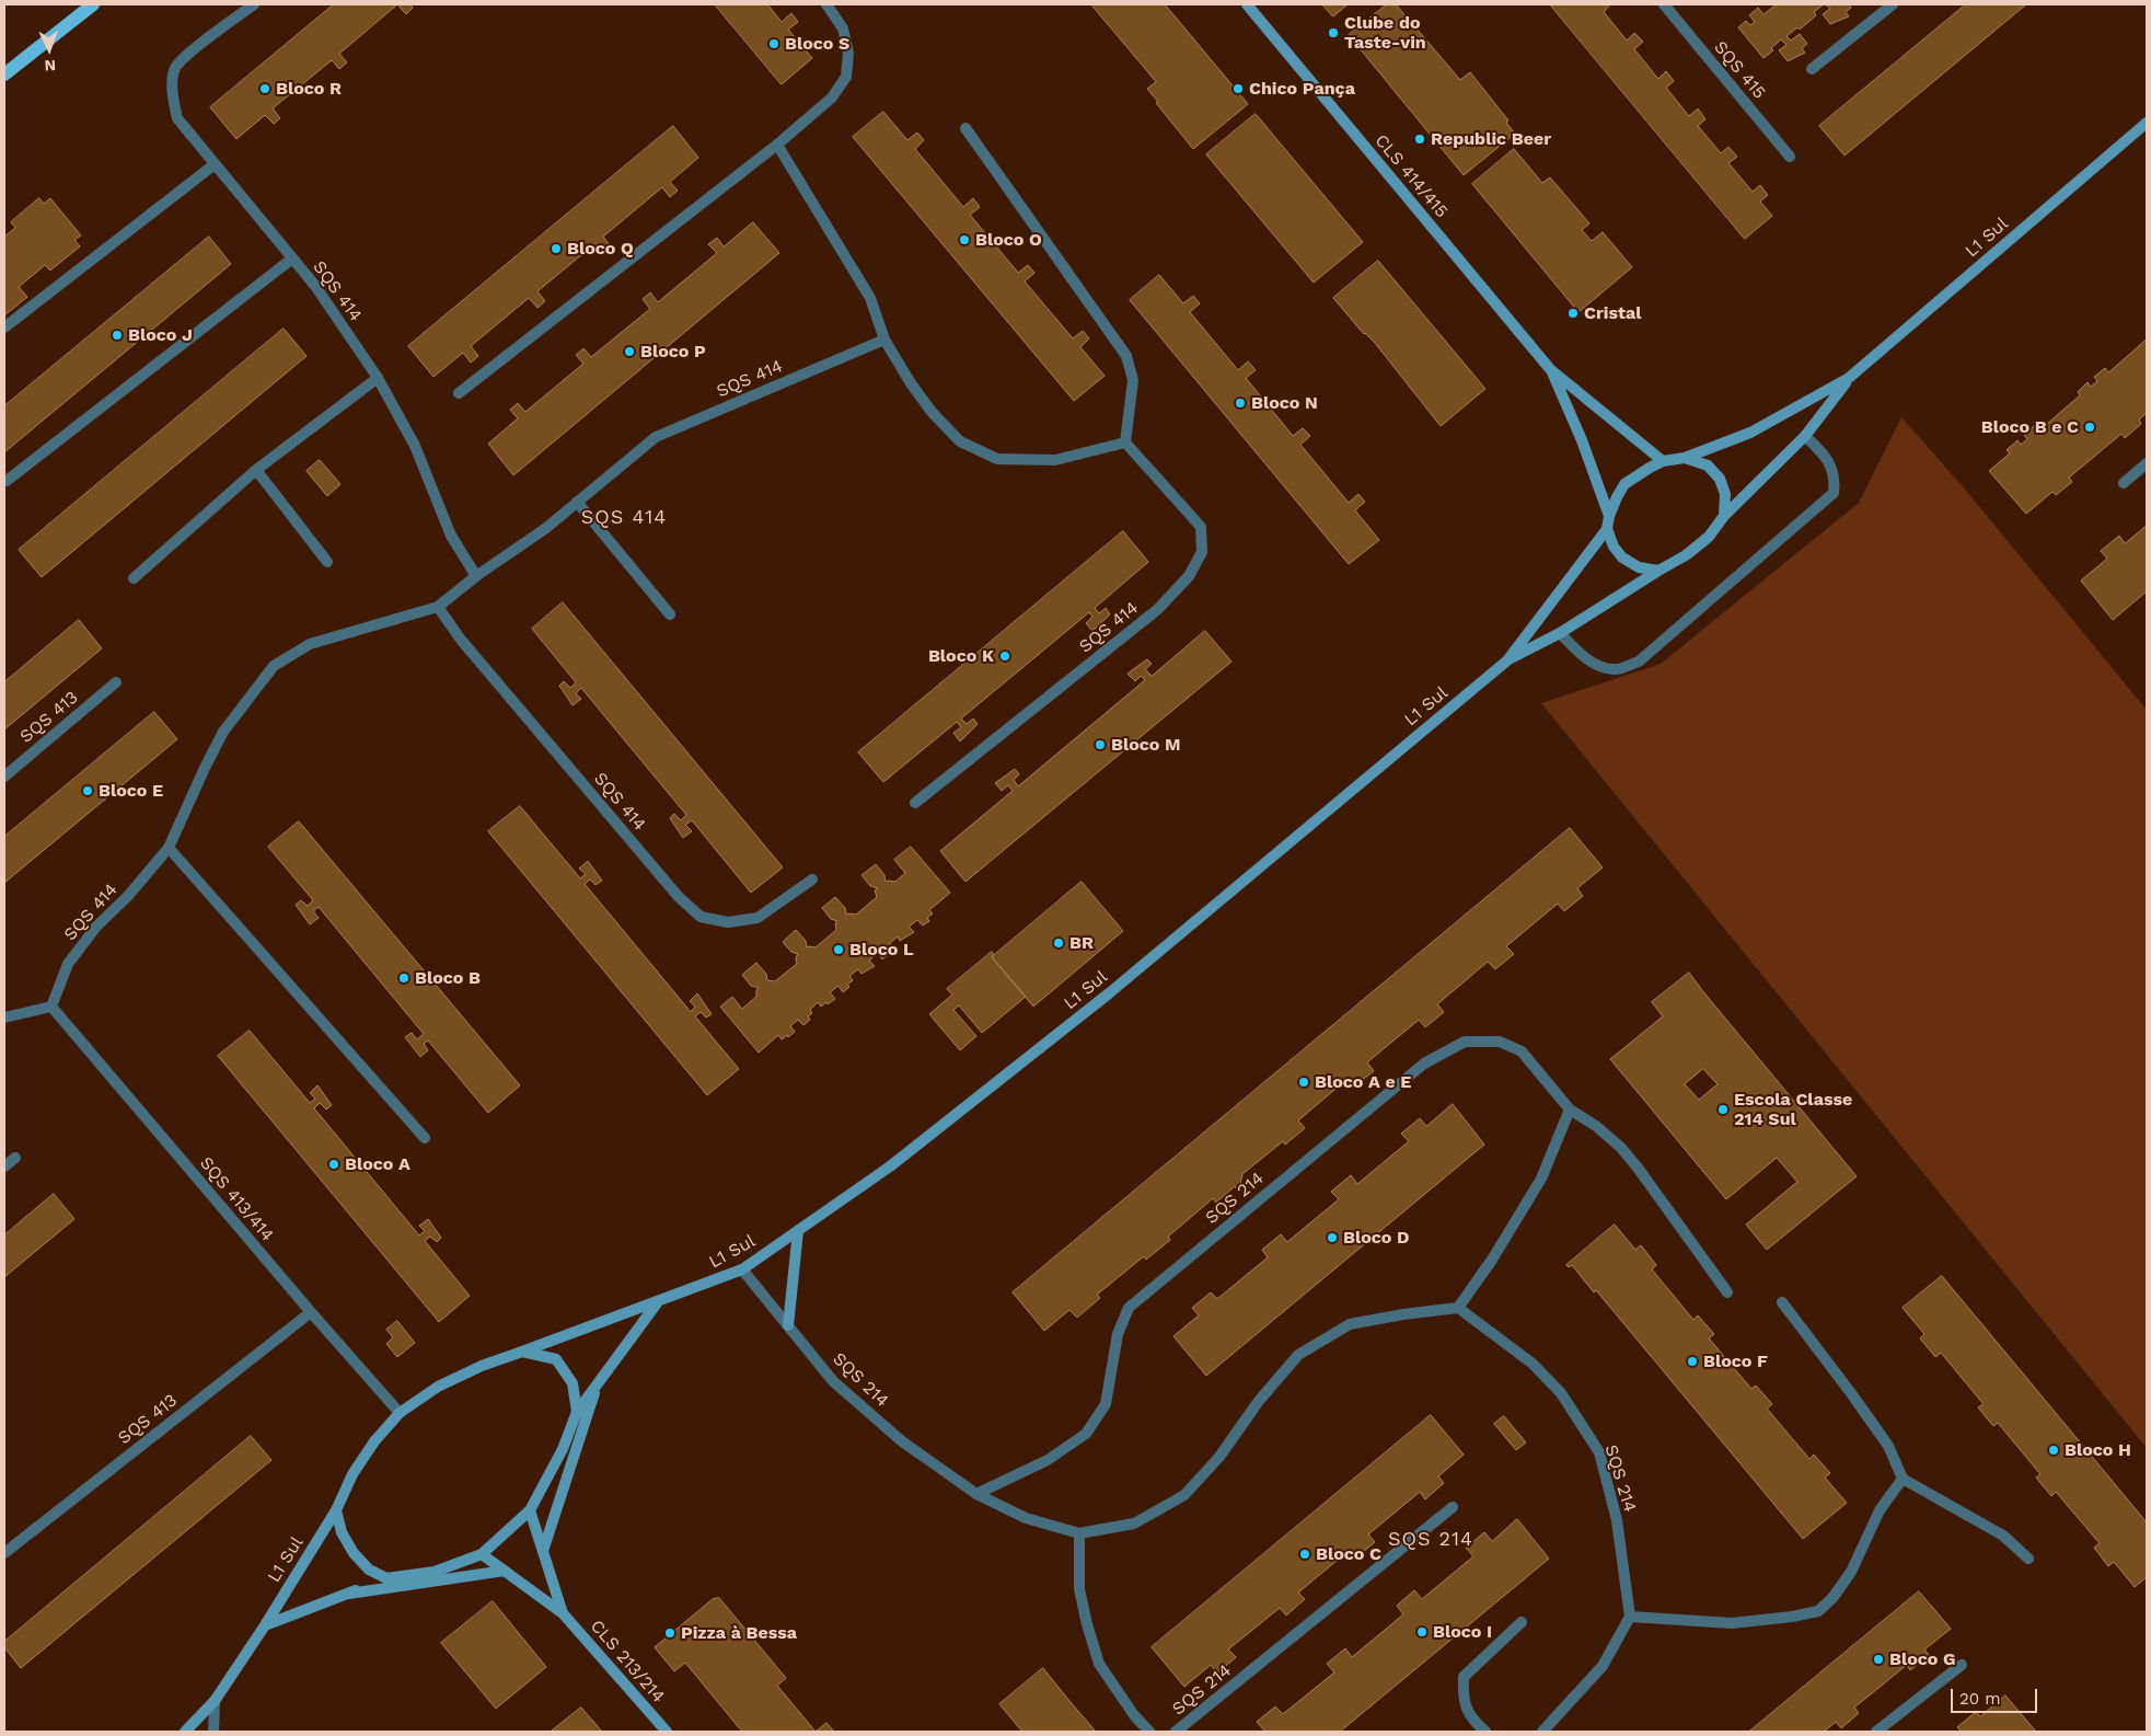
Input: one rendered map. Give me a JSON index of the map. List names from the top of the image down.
{
  "streets": {
    "street": [
      "SQS 415",
      "CLS 414/415",
      "L1 Sul",
      "SQS 414",
      "SQS 413",
      "SQS 214",
      "SQS 413/414",
      "CLS 213/214"
    ]
  },
  "crossings": [
    ["CLS 414/415", "L1 Sul"],
    ["L1 Sul", "SQS 214"],
    ["L1 Sul", "SQS 413/414"],
    ["SQS 414", "SQS 413/414"],
    ["SQS 413", "SQS 413/414"]
  ],
  "districts": ["SQS 414", "SQS 214"],
  "places": [
    "Clube do Taste-vin",
    "Bloco S",
    "Bloco R",
    "Chico Pança",
    "Republic Beer",
    "Bloco O",
    "Bloco Q",
    "Cristal",
    "Bloco J",
    "Bloco P",
    "Bloco N",
    "Bloco B e C",
    "Bloco K",
    "Bloco M",
    "Bloco E",
    "BR",
    "Bloco L",
    "Bloco B",
    "Bloco A e E",
    "Escola Classe 214 Sul",
    "Bloco A",
    "Bloco D",
    "Bloco F",
    "Bloco H",
    "Bloco C",
    "Bloco I",
    "Pizza à Bessa",
    "Bloco G"
  ],
  "scale_bar": "20 m",
  "north": "bottom"
}
